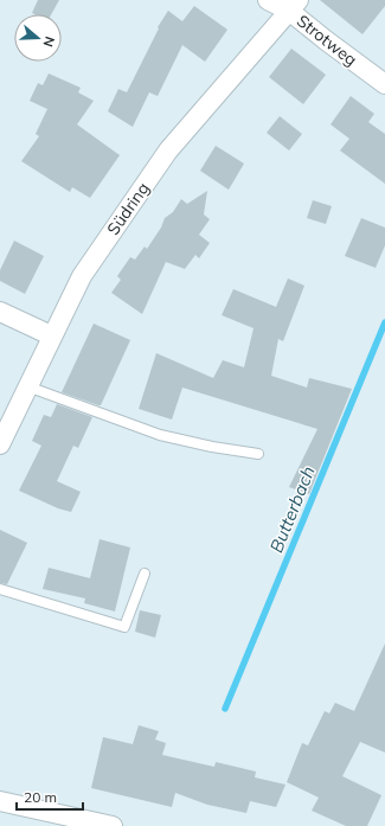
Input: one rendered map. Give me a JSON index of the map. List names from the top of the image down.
{
  "streets": {
    "street": ["Strotweg", "Südring"]
  },
  "crossings": [
    ["Strotweg", "Südring"]
  ],
  "water": ["Butterbach"],
  "scale_bar": "20 m",
  "north": "right"
}
